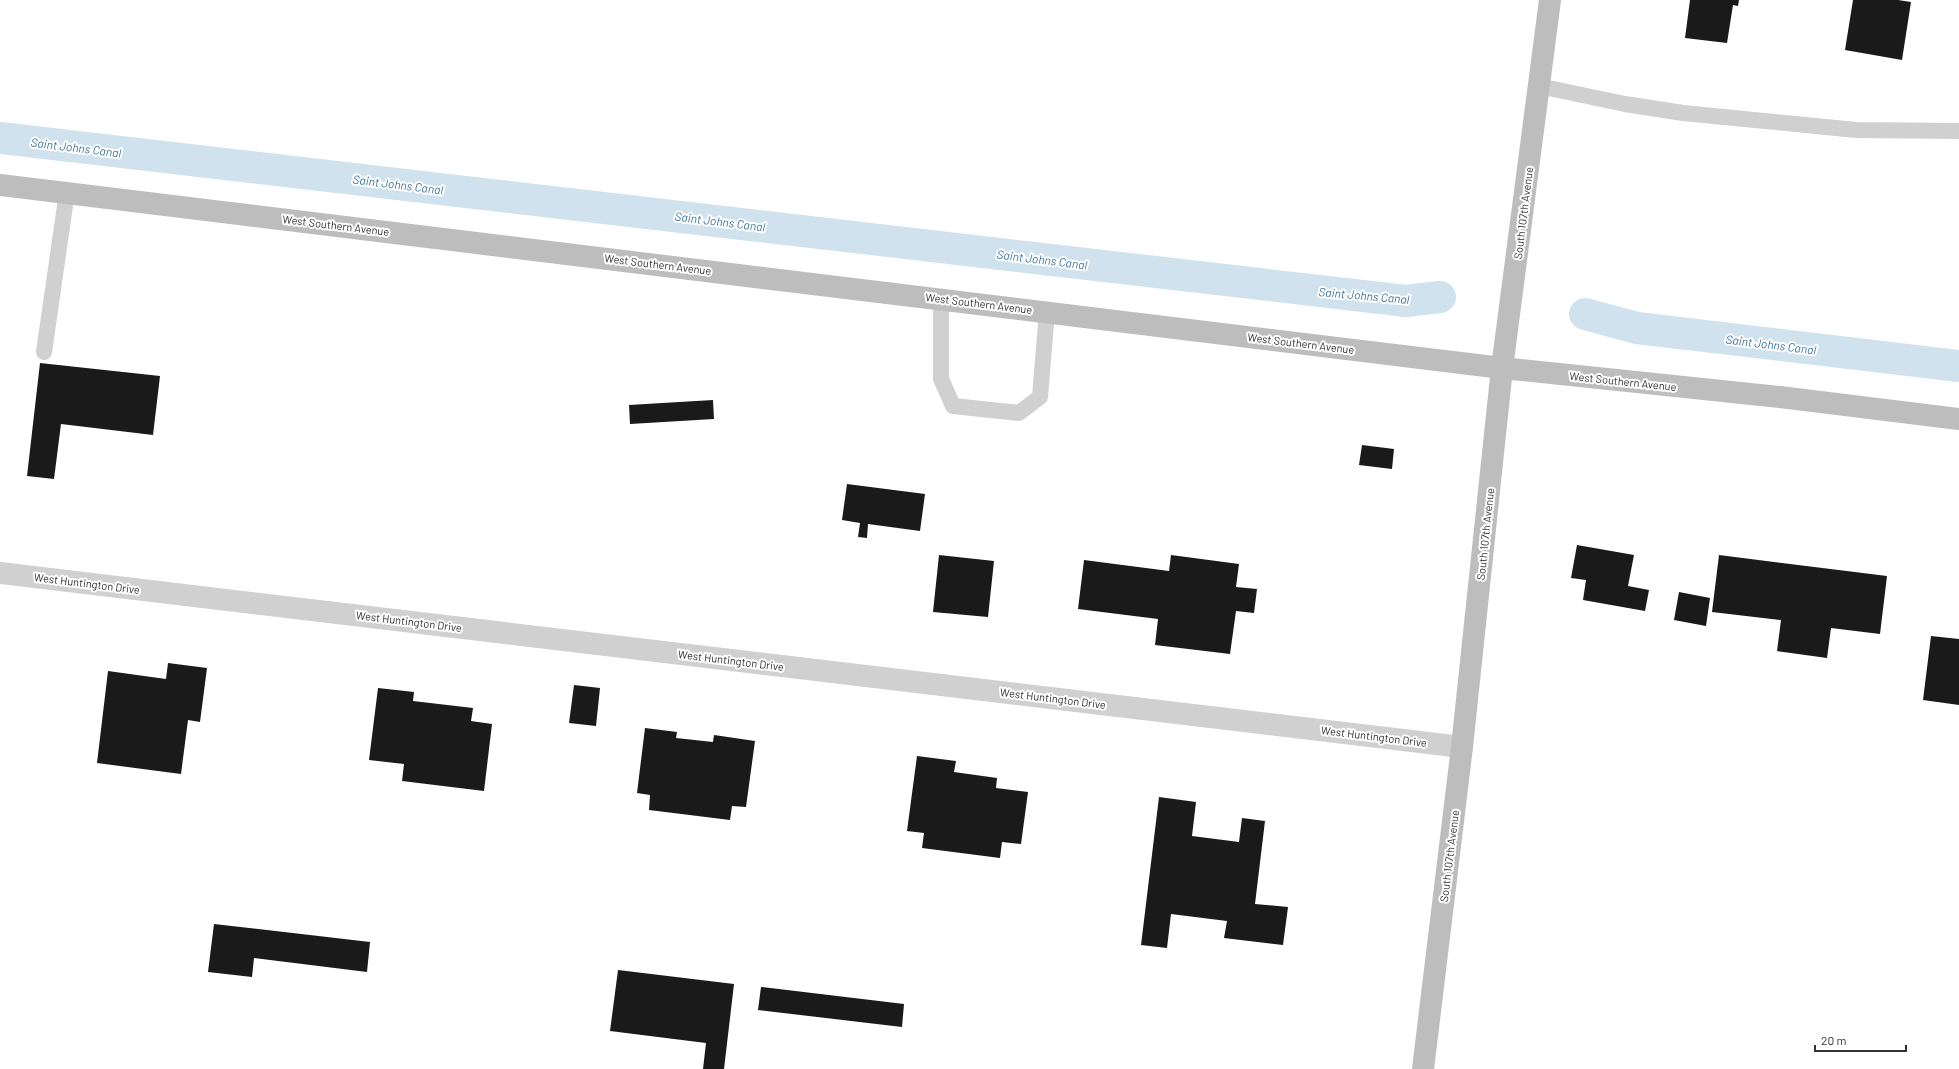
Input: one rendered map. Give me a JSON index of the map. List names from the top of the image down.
{
  "streets": {
    "main road": ["South 107th Avenue", "West Southern Avenue"],
    "street": ["West Huntington Drive"]
  },
  "crossings": [
    ["South 107th Avenue", "West Southern Avenue"],
    ["South 107th Avenue", "West Huntington Drive"]
  ],
  "water": ["Saint Johns Canal"],
  "scale_bar": "20 m"
}
